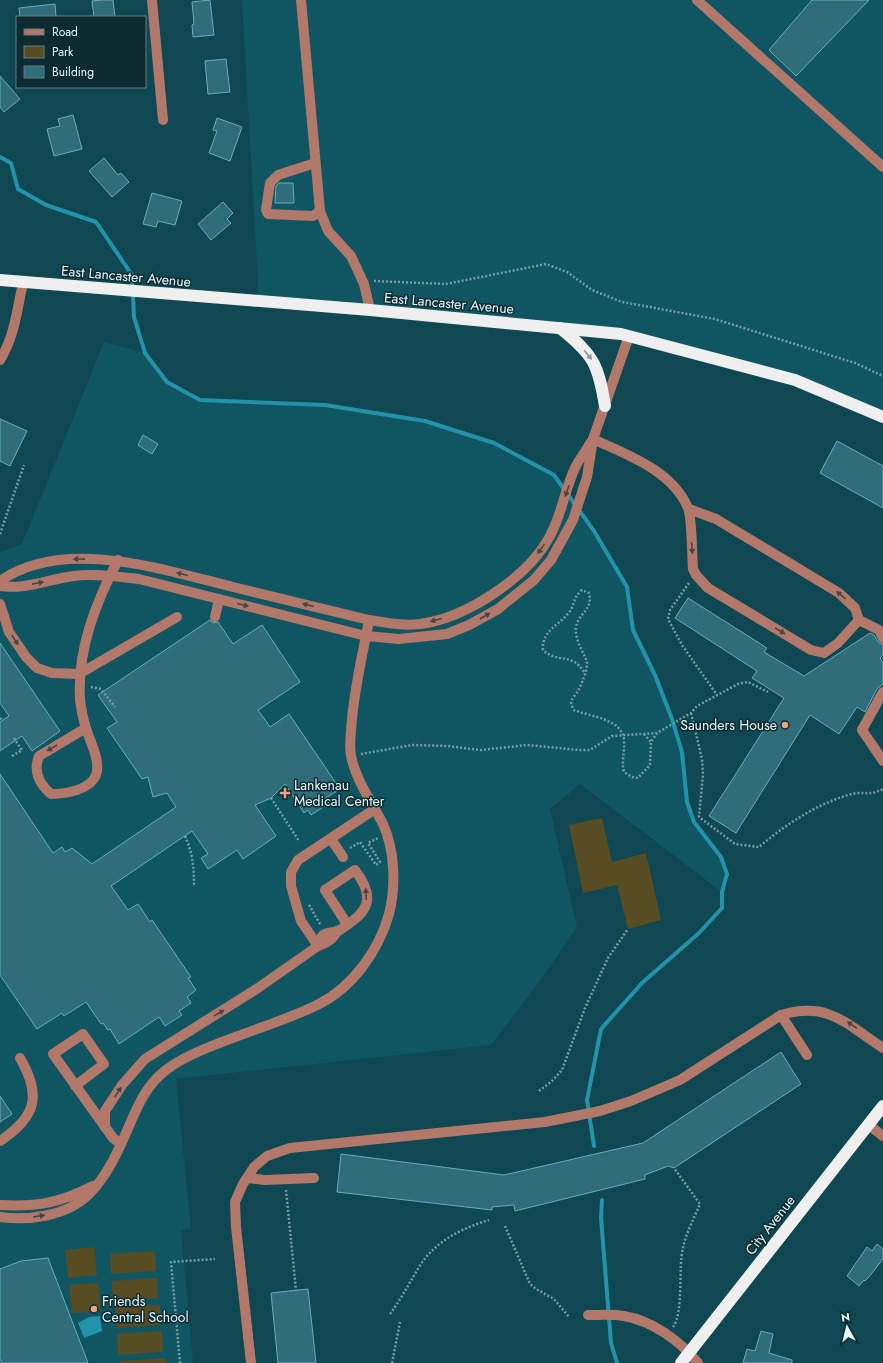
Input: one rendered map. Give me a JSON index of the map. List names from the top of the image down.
{
  "streets": {
    "highway": ["East Lancaster Avenue", "City Avenue"]
  },
  "places": {
    "other": ["Saunders House", "Friends Central School"],
    "health": ["Lankenau Medical Center"]
  },
  "legend": ["Road", "Park", "Building"],
  "north": "top"
}
